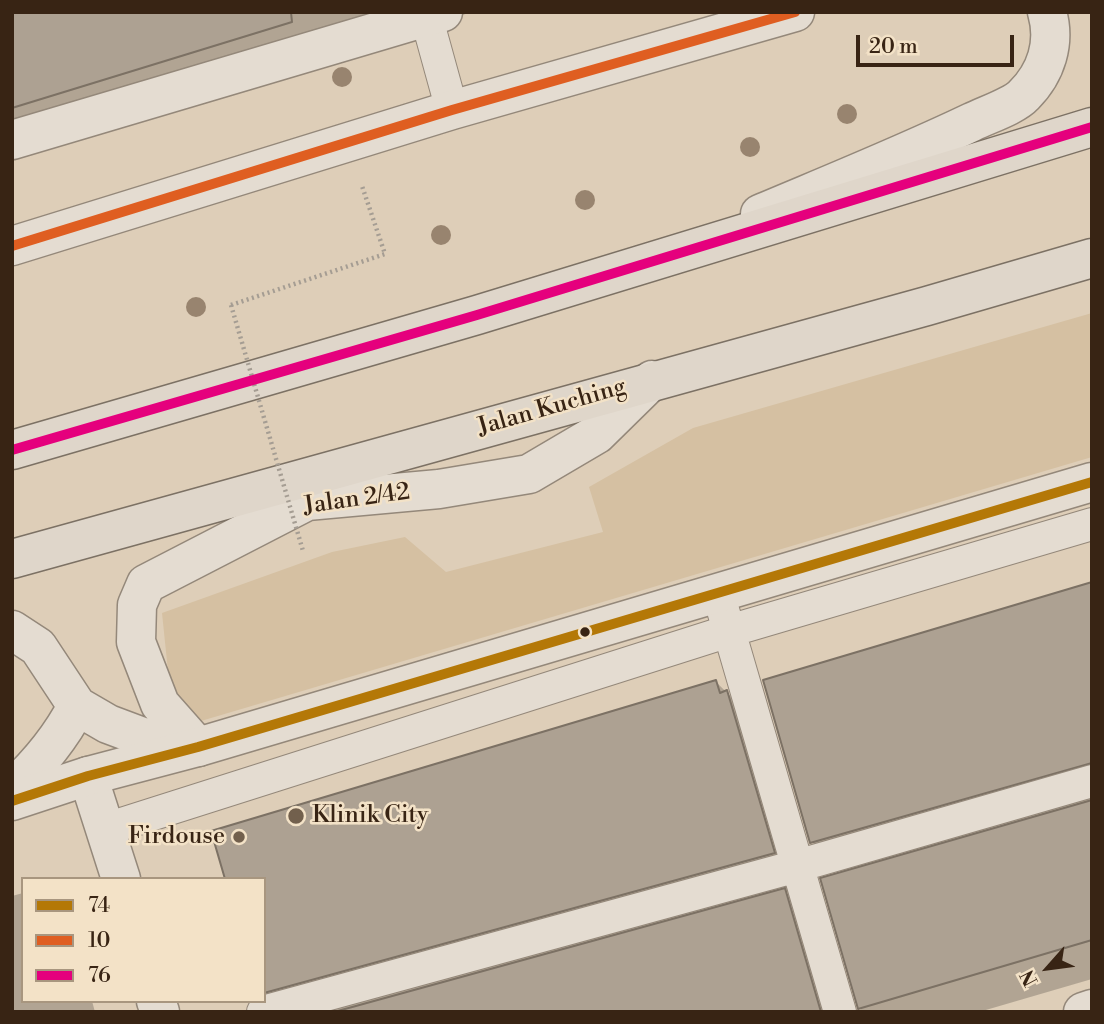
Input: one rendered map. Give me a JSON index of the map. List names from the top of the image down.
{
  "streets": {
    "highway": ["Jalan Kuching"],
    "street": ["Jalan 2/42"]
  },
  "crossings": [
    ["Jalan Kuching", "Jalan 2/42"]
  ],
  "places": ["Klinik City", "Firdouse"],
  "lines": ["transit line 10", "transit line 76", "transit line 74"],
  "legend": ["74", "10", "76"],
  "scale_bar": "20 m",
  "north": "bottom left"
}
